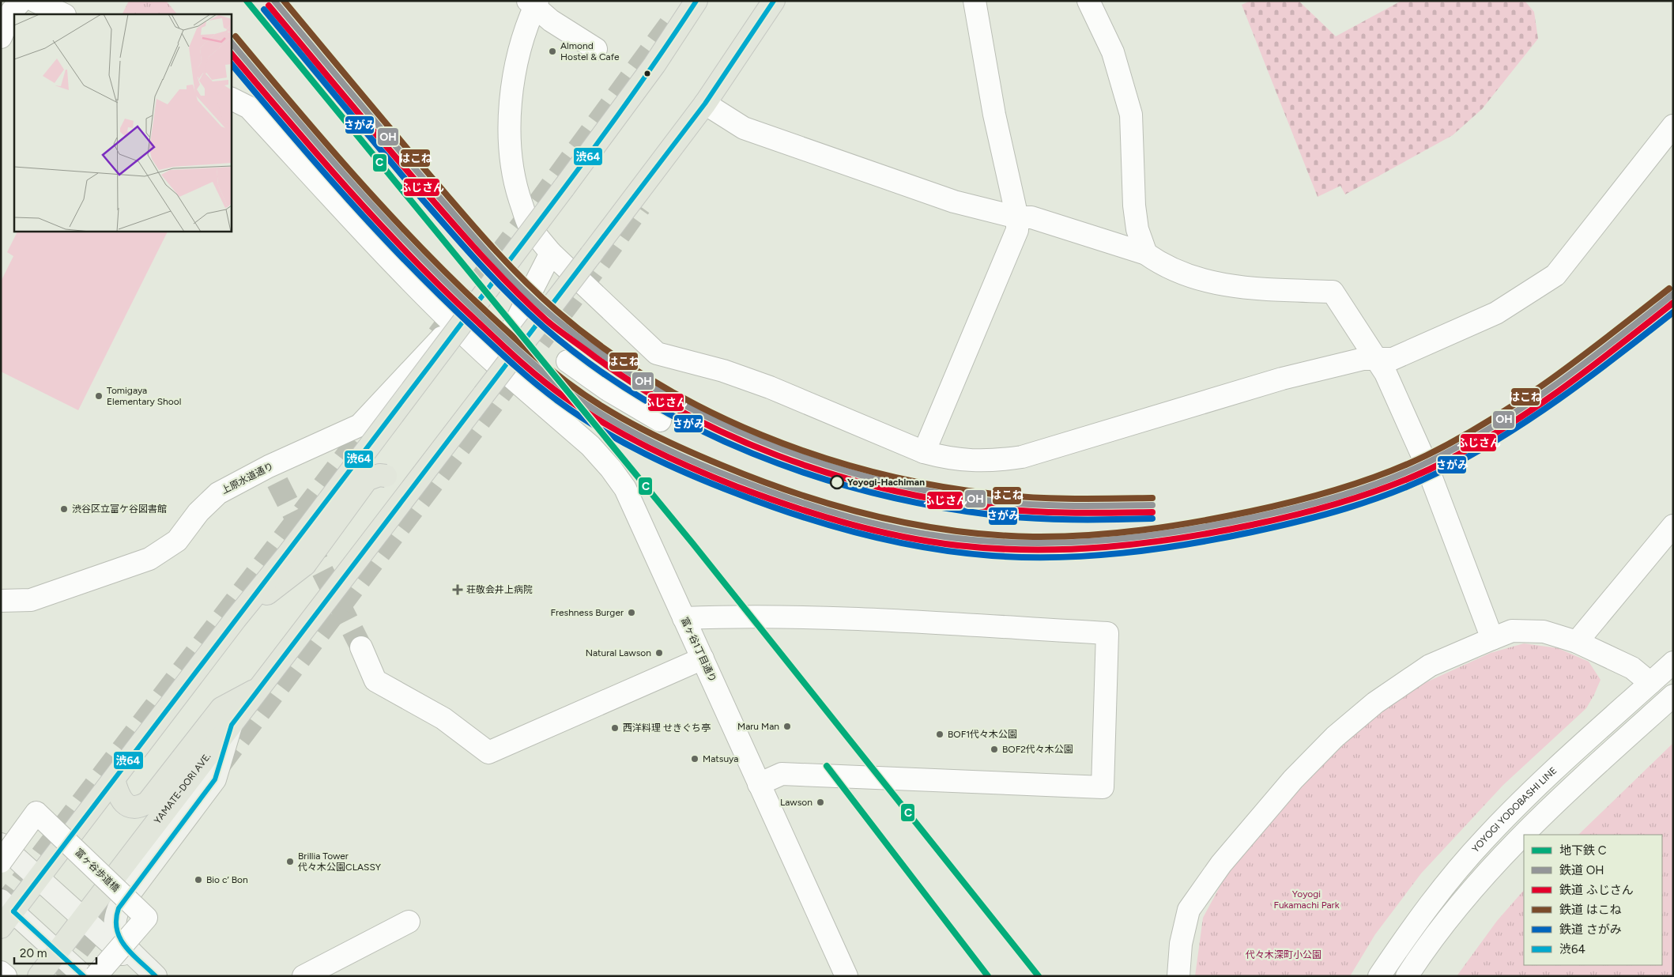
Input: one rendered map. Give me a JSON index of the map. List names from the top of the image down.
{
  "streets": {
    "main road": ["YAMATE-DORI AVE."],
    "street": [
      "上原水道通り",
      "富ヶ谷1丁目通り",
      "YOYOGI YODOBASHI LINE",
      "富ヶ谷歩道橋"
    ]
  },
  "crossings": [
    ["上原水道通り", "富ヶ谷1丁目通り"]
  ],
  "parks": ["Yoyogi Fukamachi Park", "代々木深町小公園"],
  "places": {
    "other": [
      "Almond Hostel & Cafe",
      "Tomigaya Elementary Shool",
      "Yoyogi-Hachiman",
      "渋谷区立富ケ谷図書館",
      "Freshness Burger",
      "Natural Lawson",
      "Maru Man",
      "西洋料理 せきぐち亭",
      "BOF1代々木公園",
      "BOF2代々木公園",
      "Matsuya",
      "Lawson",
      "Brillia Tower 代々木公園CLASSY",
      "Bio c’ Bon"
    ],
    "health": ["荘敬会井上病院"]
  },
  "lines": [
    "metro line C",
    "rail line OH",
    "rail line はこね",
    "transit line 渋64",
    "rail line ふじさん",
    "rail line さがみ"
  ],
  "legend": [
    "地下鉄 C",
    "鉄道 OH",
    "鉄道 ふじさん",
    "鉄道 はこね",
    "鉄道 さがみ",
    "渋64"
  ],
  "scale_bar": "20 m"
}
